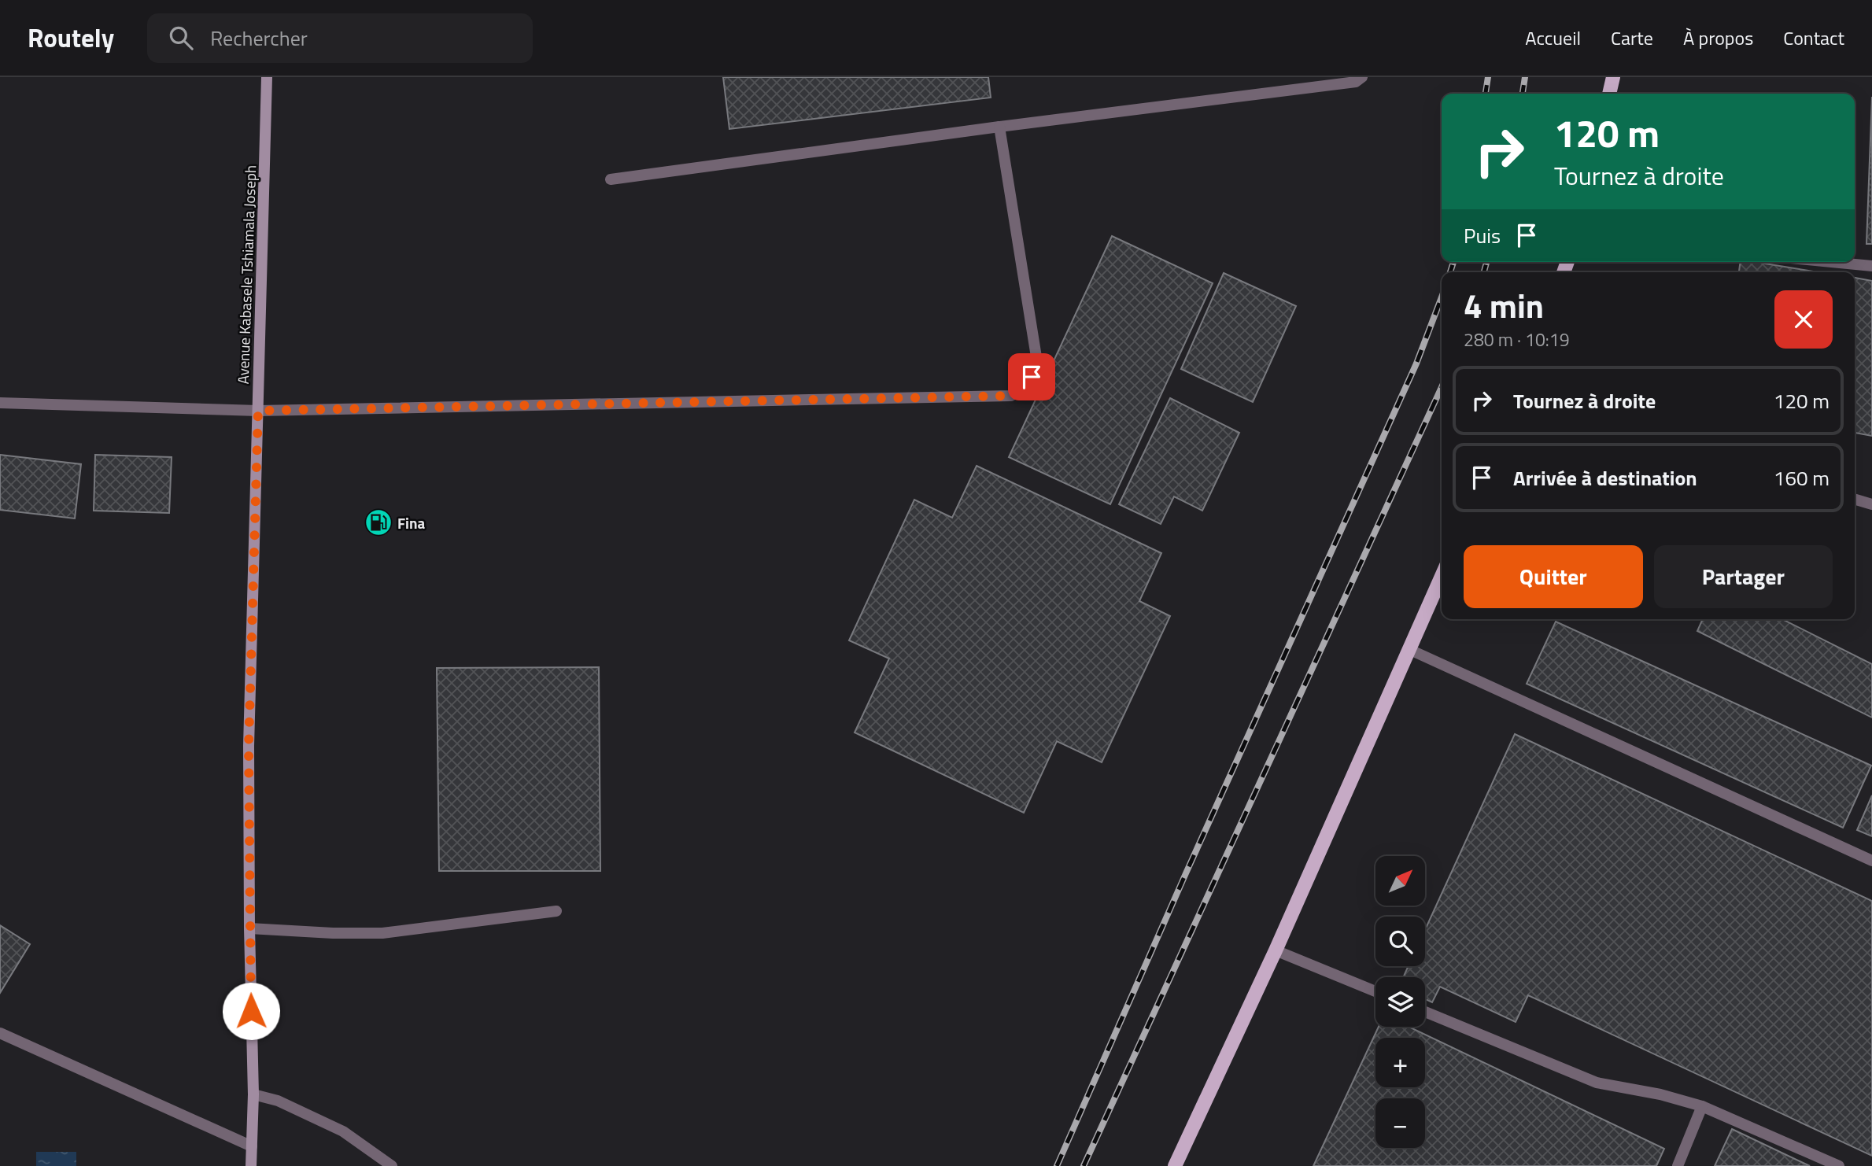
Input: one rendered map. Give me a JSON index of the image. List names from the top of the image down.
{
  "streets": {
    "main road": ["Avenue Kabasele Tshiamala Joseph"]
  },
  "places": {
    "fuel station": ["Fina"]
  },
  "north": "top right",
  "page": {
    "header": "Routely",
    "search": "Rechercher",
    "nav": [
      "Accueil",
      "Carte",
      "À propos",
      "Contact"
    ],
    "turn": ["120 m", "Tournez à droite"],
    "then": "Puis",
    "heading": ["4 min", "280 m · 10:19"],
    "list": [
      {
        "name": "Tournez à droite",
        "value": "120 m"
      },
      {
        "name": "Arrivée à destination",
        "value": "160 m"
      }
    ],
    "buttons": ["Quitter", "Partager"],
    "map_buttons": ["+", "−"]
  }
}
